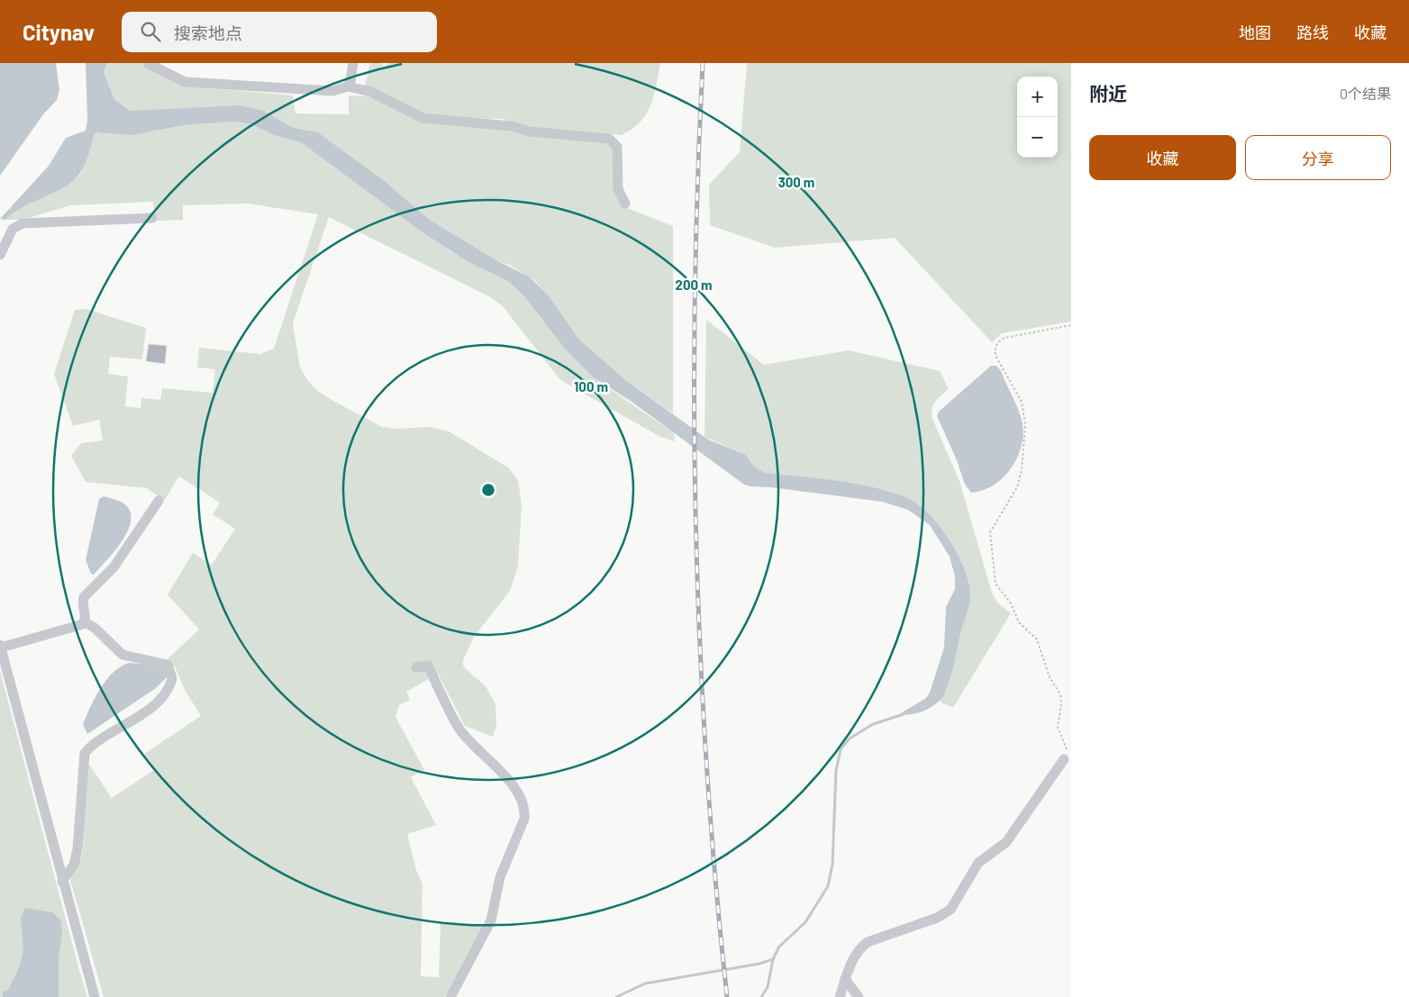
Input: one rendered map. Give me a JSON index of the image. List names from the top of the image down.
{
  "page": {
    "header": "Citynav",
    "search": "搜索地点",
    "nav": ["地图", "路线", "收藏"],
    "heading": ["附近", "0个结果"],
    "map_buttons": ["+", "−"],
    "buttons": ["收藏", "分享"]
  },
  "rings": ["300 m", "200 m", "100 m"]
}
